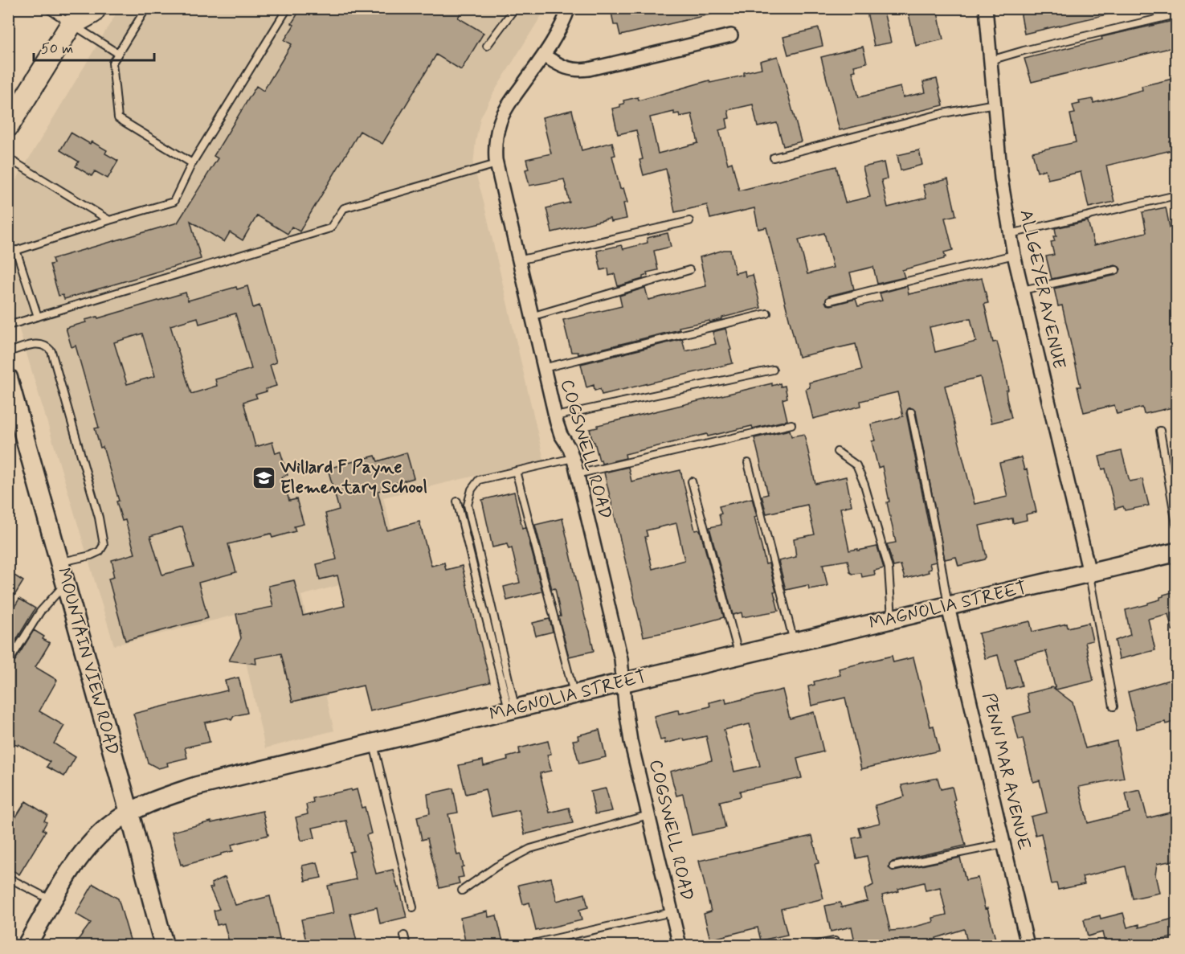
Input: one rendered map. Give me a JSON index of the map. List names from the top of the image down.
{
  "streets": {
    "street": [
      "ALLGEYER AVENUE",
      "COGSWELL ROAD",
      "MAGNOLIA STREET",
      "MOUNTAIN VIEW ROAD",
      "PENN MAR AVENUE"
    ]
  },
  "crossings": [
    ["ALLGEYER AVENUE", "MAGNOLIA STREET"],
    ["COGSWELL ROAD", "MAGNOLIA STREET"],
    ["MAGNOLIA STREET", "MOUNTAIN VIEW ROAD"],
    ["MAGNOLIA STREET", "PENN MAR AVENUE"]
  ],
  "places": {
    "school or university": ["Willard F Payne Elementary School"]
  },
  "scale_bar": "50 m"
}
